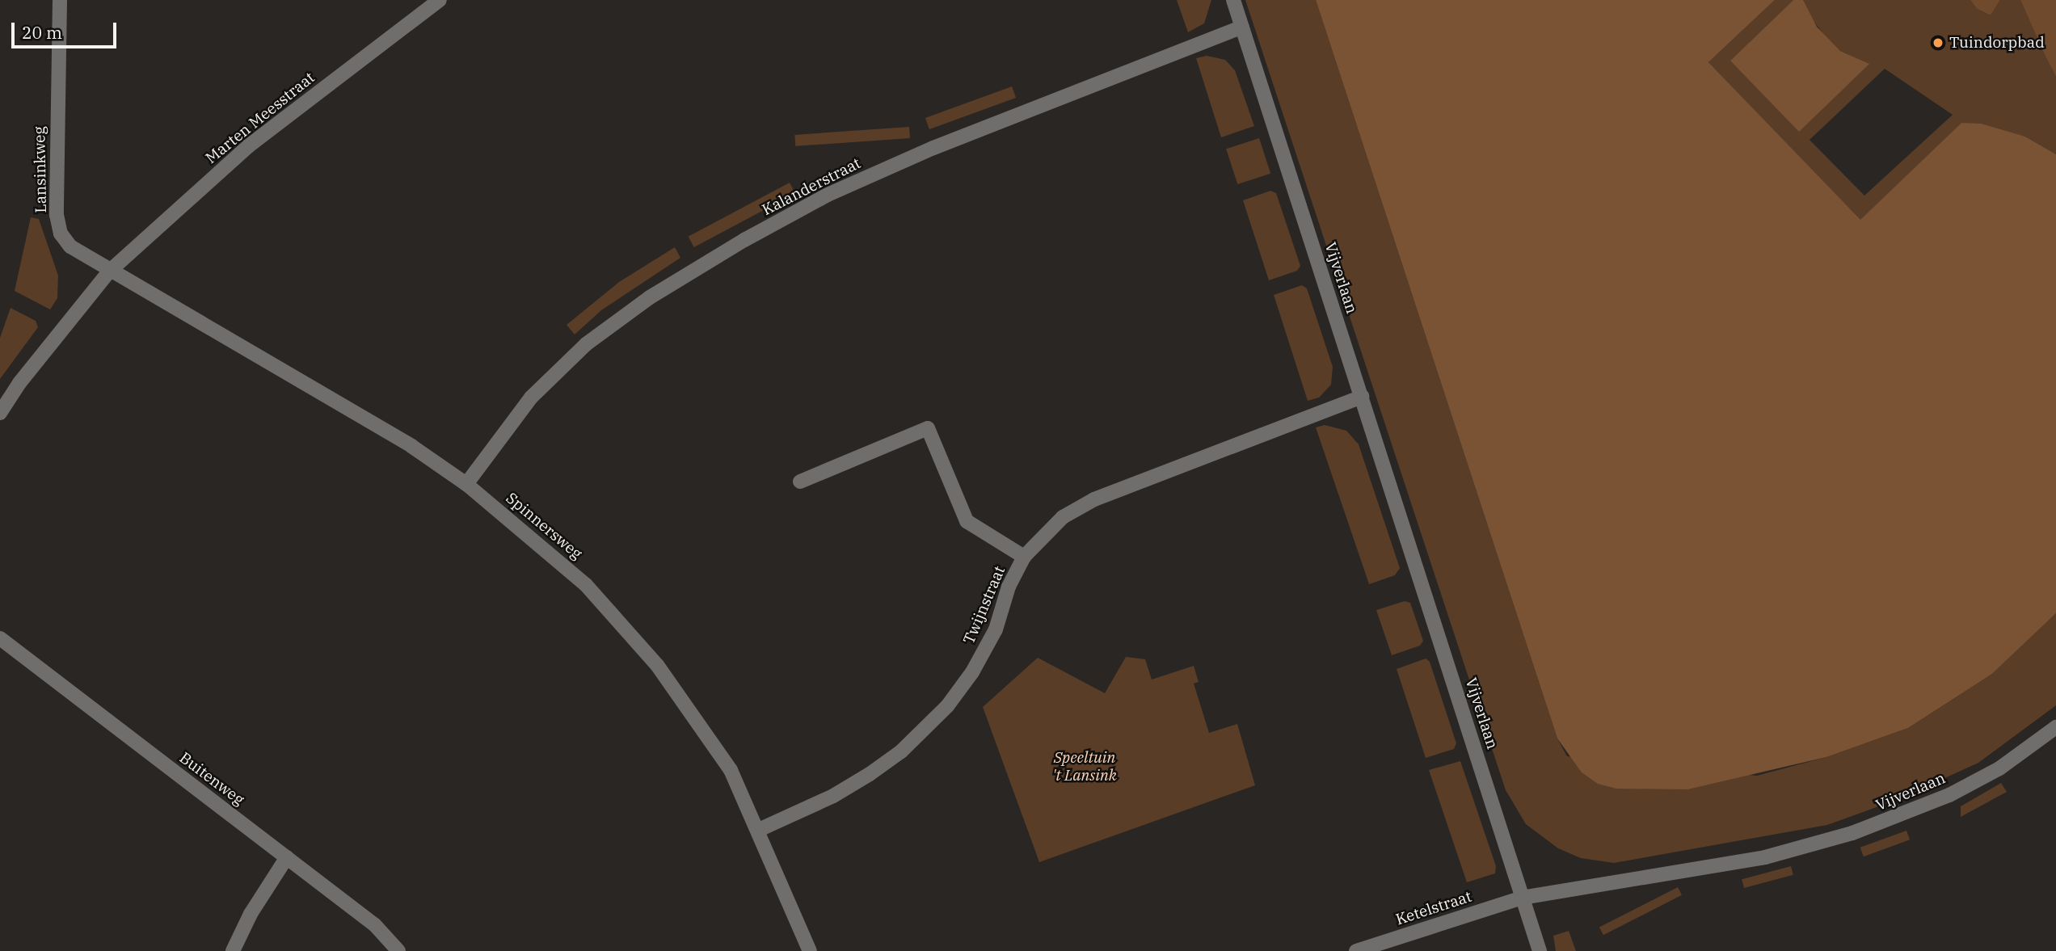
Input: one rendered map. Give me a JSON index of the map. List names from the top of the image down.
{
  "streets": {
    "street": [
      "Marten Meesstraat",
      "Lansinkweg",
      "Kalanderstraat",
      "Vijverlaan",
      "Spinnersweg",
      "Twijnstraat",
      "Buitenweg",
      "Ketelstraat"
    ]
  },
  "crossings": [
    ["Marten Meesstraat", "Lansinkweg"],
    ["Marten Meesstraat", "Spinnersweg"],
    ["Lansinkweg", "Spinnersweg"],
    ["Kalanderstraat", "Vijverlaan"],
    ["Kalanderstraat", "Spinnersweg"],
    ["Vijverlaan", "Twijnstraat"],
    ["Vijverlaan", "Ketelstraat"],
    ["Spinnersweg", "Twijnstraat"]
  ],
  "parks": ["Speeltuin 't Lansink"],
  "places": ["Tuindorpbad"],
  "scale_bar": "20 m"
}
